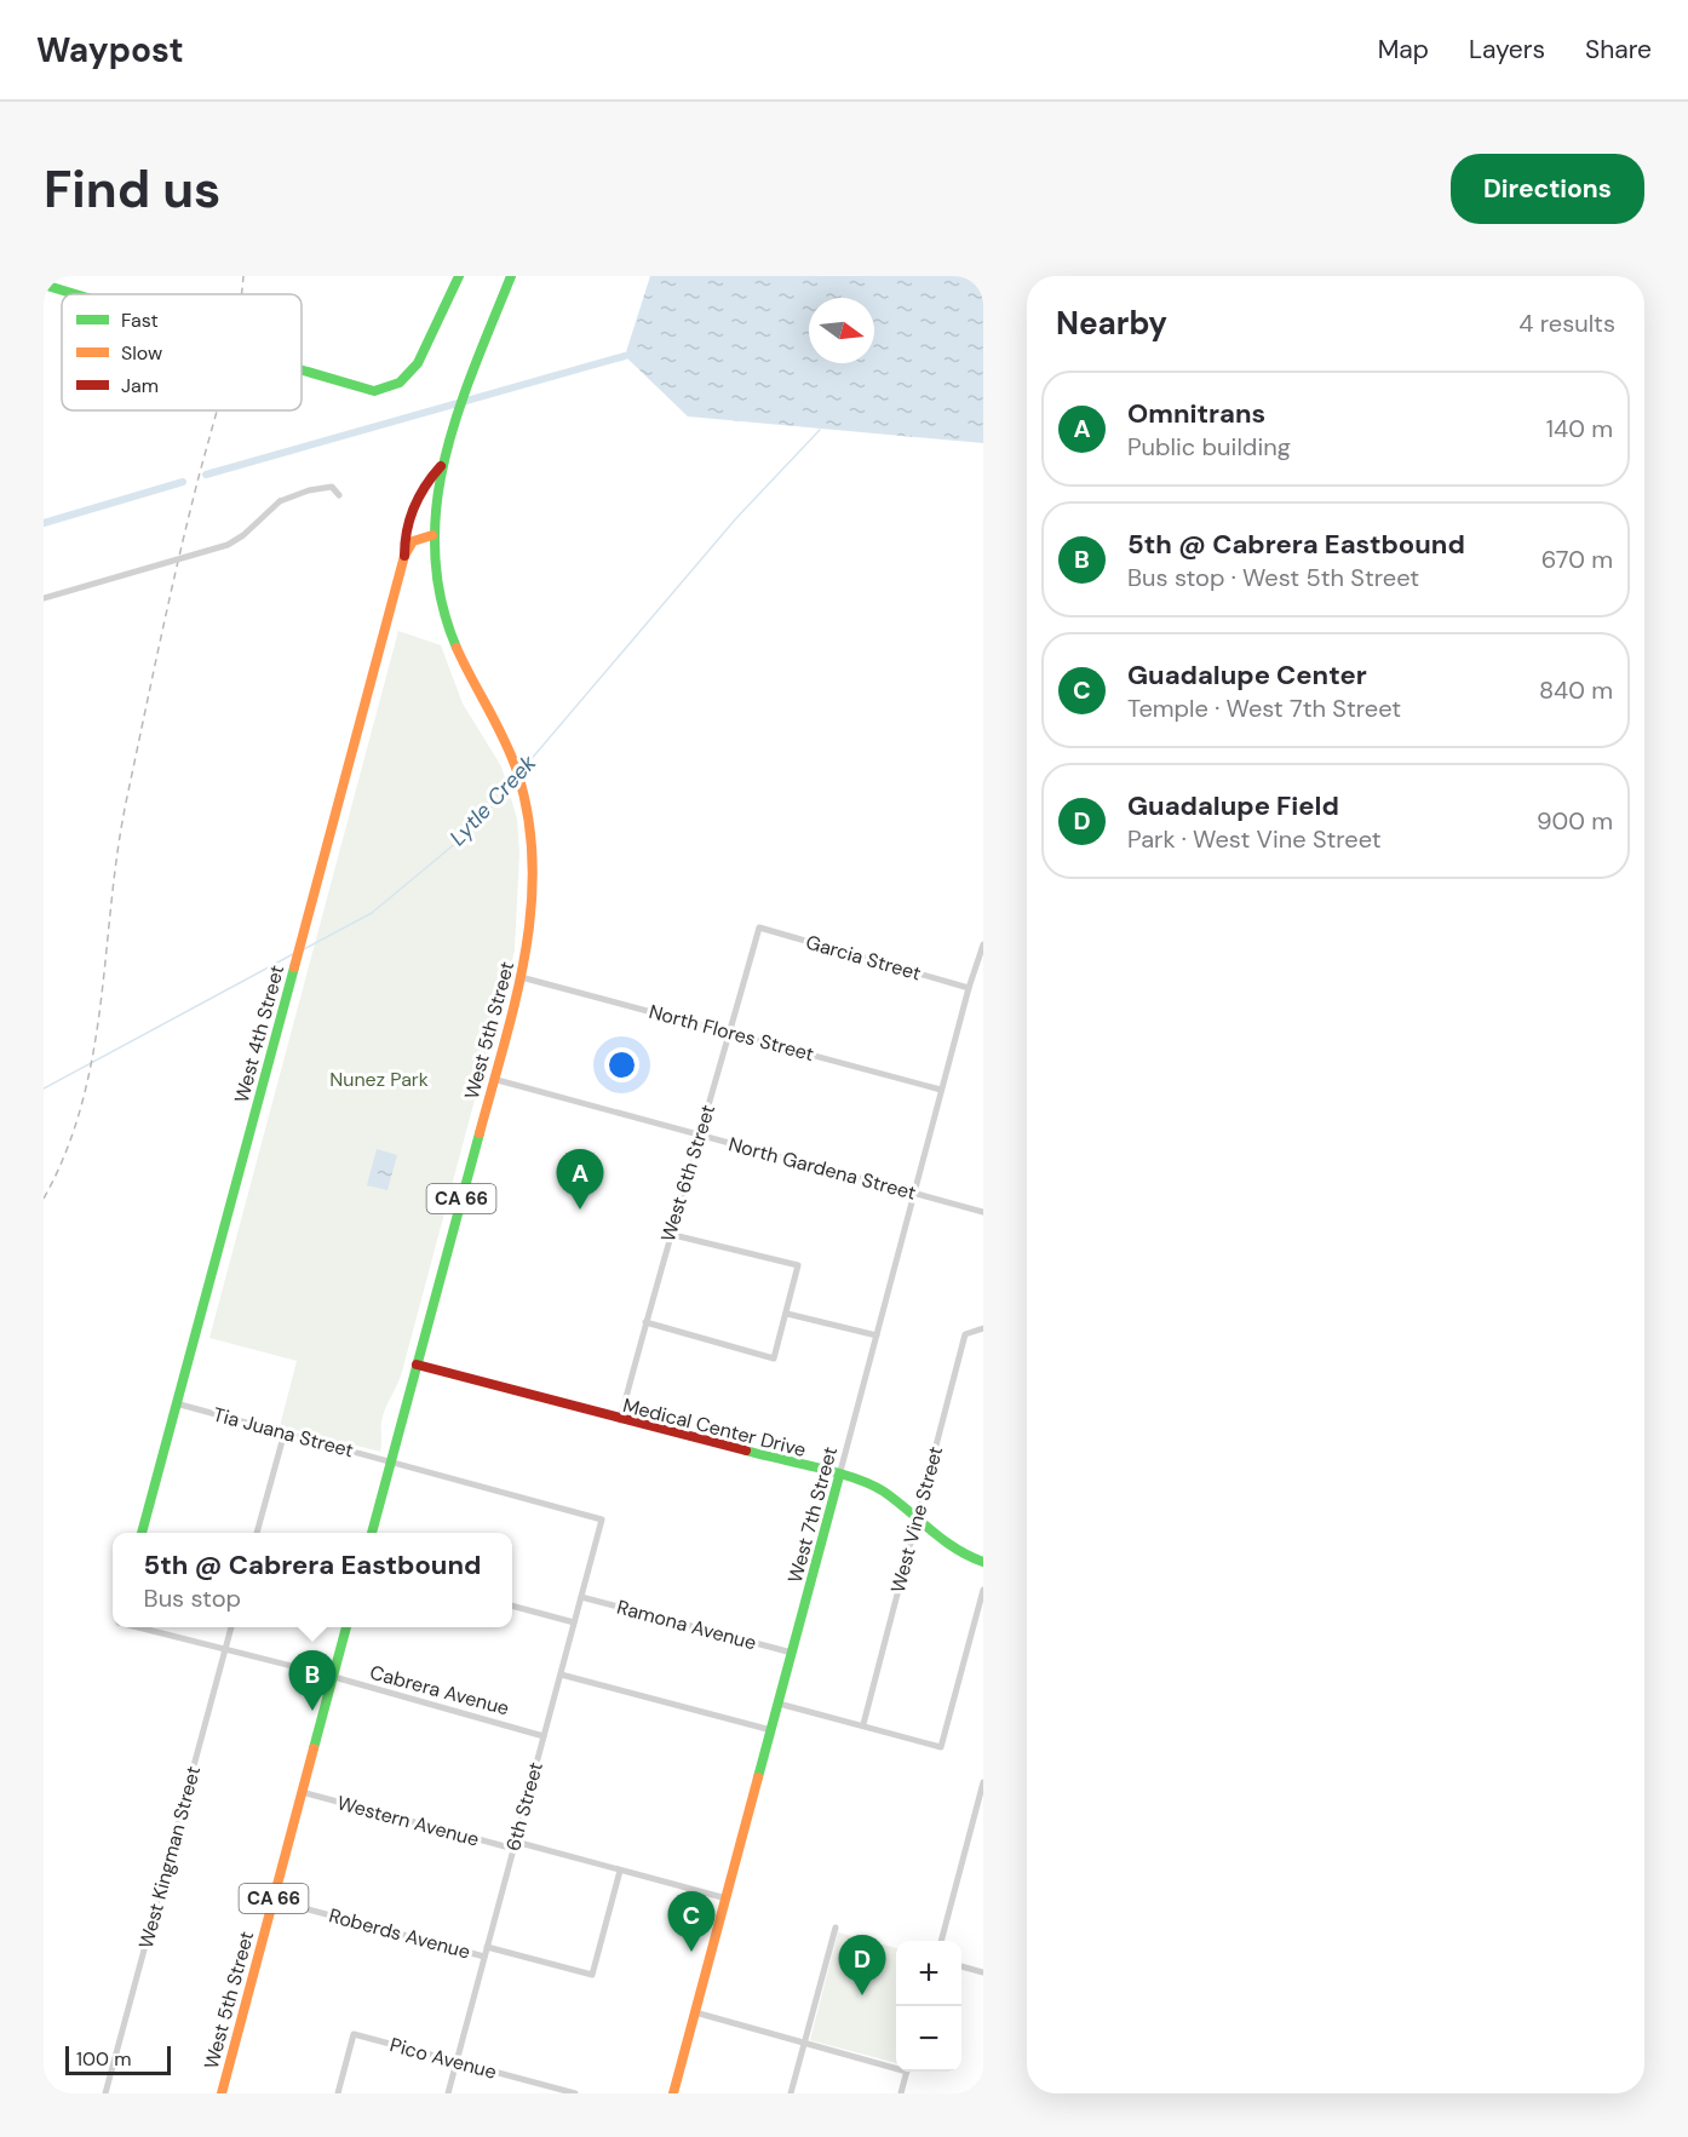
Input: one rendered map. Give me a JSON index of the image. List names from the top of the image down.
{
  "streets": {
    "street": [
      "Garcia Street",
      "West 5th Street",
      "North Flores Street",
      "West 4th Street",
      "North Gardena Street",
      "West 6th Street",
      "CA 66",
      "Medical Center Drive",
      "Tia Juana Street",
      "West 7th Street",
      "West Vine Street",
      "Ramona Avenue",
      "Cabrera Avenue",
      "6th Street",
      "Western Avenue",
      "West Kingman Street",
      "Roberds Avenue",
      "Pico Avenue"
    ]
  },
  "crossings": [
    ["Garcia Street", "West 6th Street"],
    ["Garcia Street", "West 7th Street"],
    ["West 5th Street", "North Flores Street"],
    ["West 5th Street", "North Gardena Street"],
    ["West 5th Street", "CA 66"],
    ["West 5th Street", "Medical Center Drive"],
    ["West 5th Street", "Tia Juana Street"],
    ["West 5th Street", "Cabrera Avenue"],
    ["West 5th Street", "Western Avenue"],
    ["West 5th Street", "Roberds Avenue"],
    ["North Flores Street", "West 6th Street"],
    ["North Flores Street", "West 7th Street"],
    ["West 4th Street", "CA 66"],
    ["West 4th Street", "Tia Juana Street"],
    ["North Gardena Street", "West 6th Street"],
    ["North Gardena Street", "West 7th Street"],
    ["West 6th Street", "Medical Center Drive"],
    ["Medical Center Drive", "West 7th Street"],
    ["Medical Center Drive", "West Vine Street"],
    ["Tia Juana Street", "6th Street"],
    ["West 7th Street", "Ramona Avenue"],
    ["West 7th Street", "Western Avenue"],
    ["Ramona Avenue", "6th Street"],
    ["Cabrera Avenue", "6th Street"],
    ["Cabrera Avenue", "West Kingman Street"],
    ["6th Street", "Western Avenue"],
    ["6th Street", "Roberds Avenue"],
    ["6th Street", "Pico Avenue"],
    ["Western Avenue", "Roberds Avenue"]
  ],
  "water": ["Lytle Creek"],
  "parks": ["Nunez Park"],
  "legend": ["Fast", "Slow", "Jam"],
  "scale_bar": "100 m",
  "north": "right",
  "page": {
    "header": "Waypost",
    "nav": ["Map", "Layers", "Share"],
    "buttons": "Directions",
    "title": "Find us",
    "heading": ["Nearby", "4 results"],
    "list": [
      {
        "mark": "A",
        "name": "Omnitrans",
        "note": "Public building",
        "value": "140 m"
      },
      {
        "mark": "B",
        "name": "5th @ Cabrera Eastbound",
        "note": "Bus stop · West 5th Street",
        "value": "670 m"
      },
      {
        "mark": "C",
        "name": "Guadalupe Center",
        "note": "Temple · West 7th Street",
        "value": "840 m"
      },
      {
        "mark": "D",
        "name": "Guadalupe Field",
        "note": "Park · West Vine Street",
        "value": "900 m"
      }
    ],
    "pins": [
      "A",
      "B",
      "C",
      "D"
    ],
    "popup": ["5th @ Cabrera Eastbound", "Bus stop"],
    "map_buttons": ["+", "−"],
    "scale": "100 m"
  }
}
